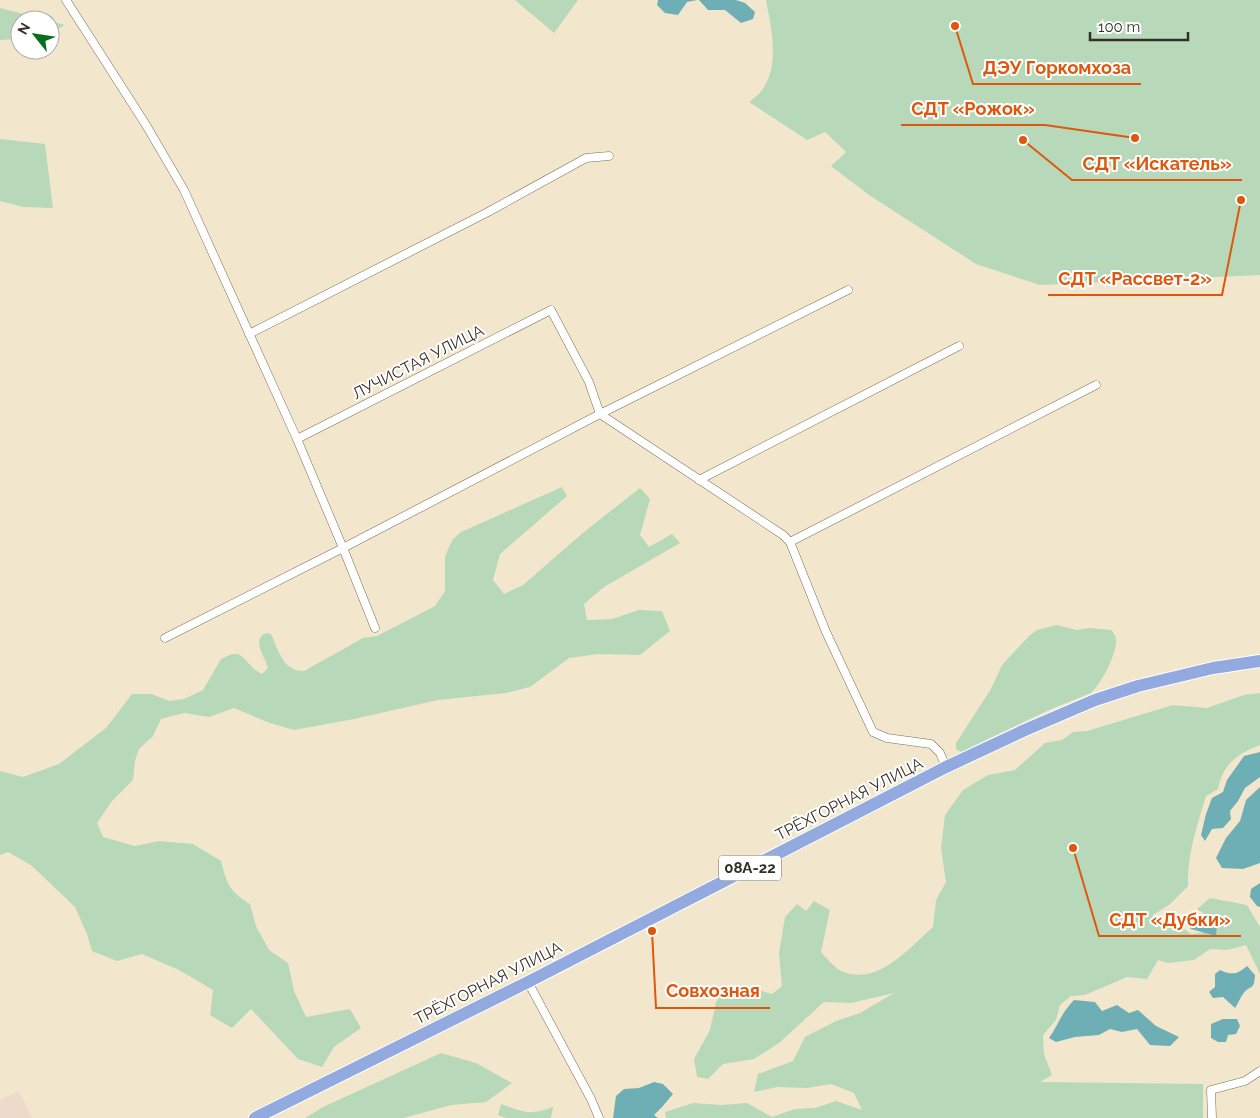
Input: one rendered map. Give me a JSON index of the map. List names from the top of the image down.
{
  "streets": {
    "highway": ["ТРЁХГОРНАЯ УЛИЦА", "08А-22"],
    "street": ["ЛУЧИСТАЯ УЛИЦА"]
  },
  "places": [
    "ДЭУ Горкомхоза",
    "СДТ «Рожок»",
    "СДТ «Искатель»",
    "СДТ «Рассвет-2»",
    "СДТ «Дубки»",
    "Совхозная"
  ],
  "scale_bar": "100 m",
  "north": "top left"
}
